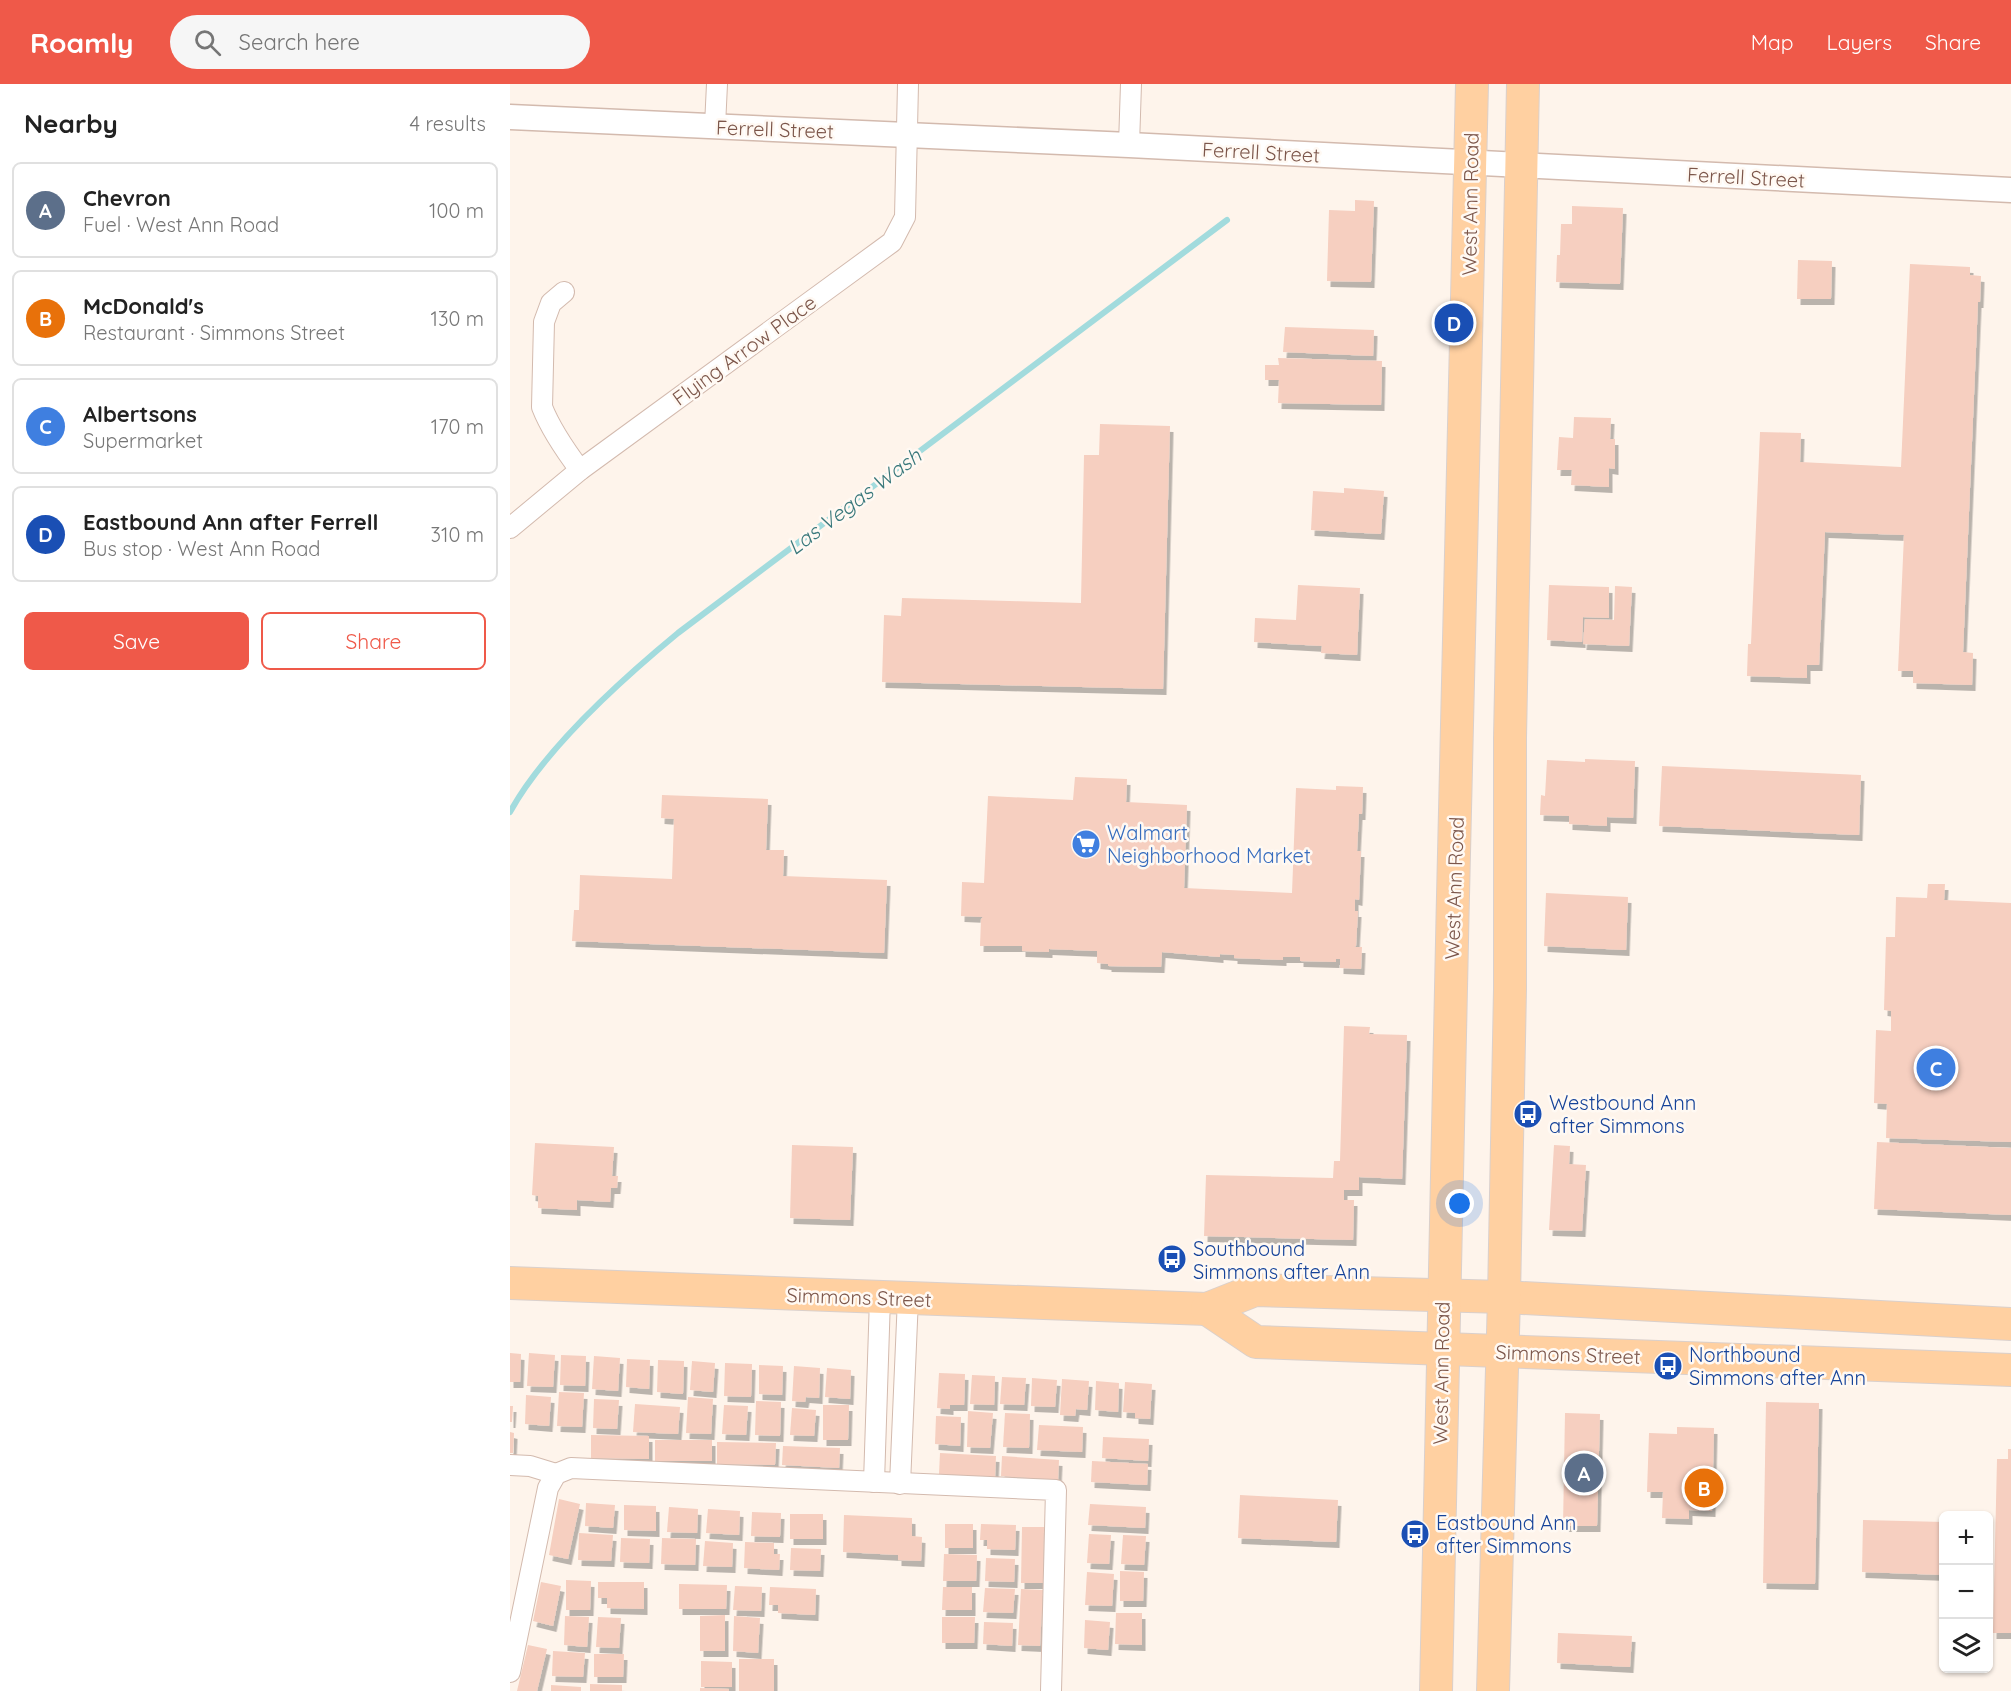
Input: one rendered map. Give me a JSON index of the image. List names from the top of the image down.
{
  "streets": {
    "main road": ["West Ann Road", "Simmons Street"],
    "street": ["Ferrell Street", "Flying Arrow Place"]
  },
  "crossings": [
    ["Ferrell Street", "West Ann Road"],
    ["Ferrell Street", "Flying Arrow Place"],
    ["West Ann Road", "Simmons Street"]
  ],
  "water": ["Las Vegas Wash"],
  "places": {
    "supermarket": ["Walmart Neighborhood Market"],
    "bus stop": [
      "Westbound Ann after Simmons",
      "Southbound Simmons after Ann",
      "Northbound Simmons after Ann",
      "Eastbound Ann after Simmons"
    ]
  },
  "page": {
    "header": "Roamly",
    "search": "Search here",
    "nav": ["Map", "Layers", "Share"],
    "heading": ["Nearby", "4 results"],
    "list": [
      {
        "mark": "A",
        "name": "Chevron",
        "note": "Fuel · West Ann Road",
        "value": "100 m"
      },
      {
        "mark": "B",
        "name": "McDonald's",
        "note": "Restaurant · Simmons Street",
        "value": "130 m"
      },
      {
        "mark": "C",
        "name": "Albertsons",
        "note": "Supermarket",
        "value": "170 m"
      },
      {
        "mark": "D",
        "name": "Eastbound Ann after Ferrell",
        "note": "Bus stop · West Ann Road",
        "value": "310 m"
      }
    ],
    "pins": [
      "D",
      "C",
      "A",
      "B"
    ],
    "buttons": ["Save", "Share"],
    "map_buttons": ["+", "−"]
  }
}
